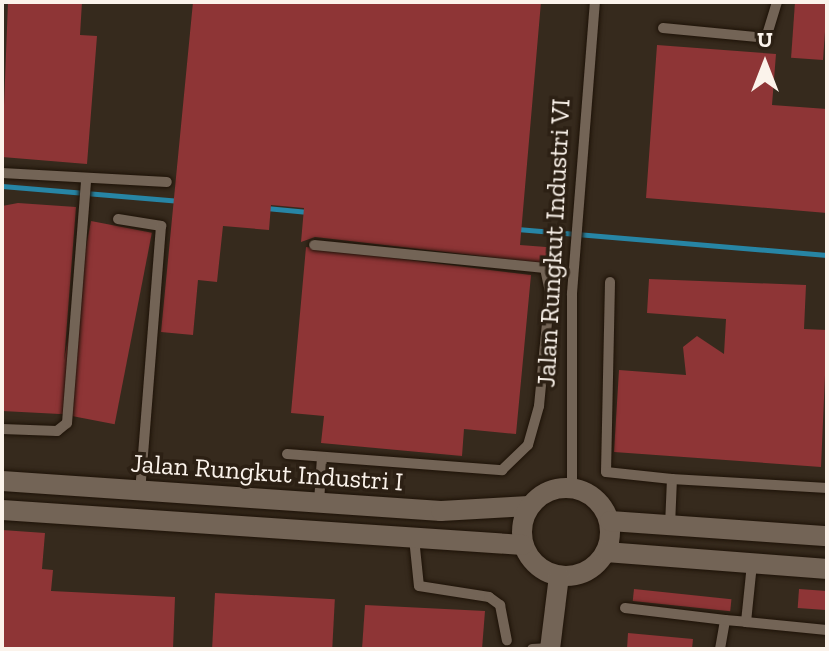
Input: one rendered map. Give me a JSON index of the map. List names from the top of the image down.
{
  "streets": {
    "street": ["Jalan Rungkut Industri I"],
    "lane": ["Jalan Rungkut Industri VI"]
  },
  "crossings": [
    ["Jalan Rungkut Industri VI", "Jalan Rungkut Industri I"]
  ],
  "north": "top"
}
